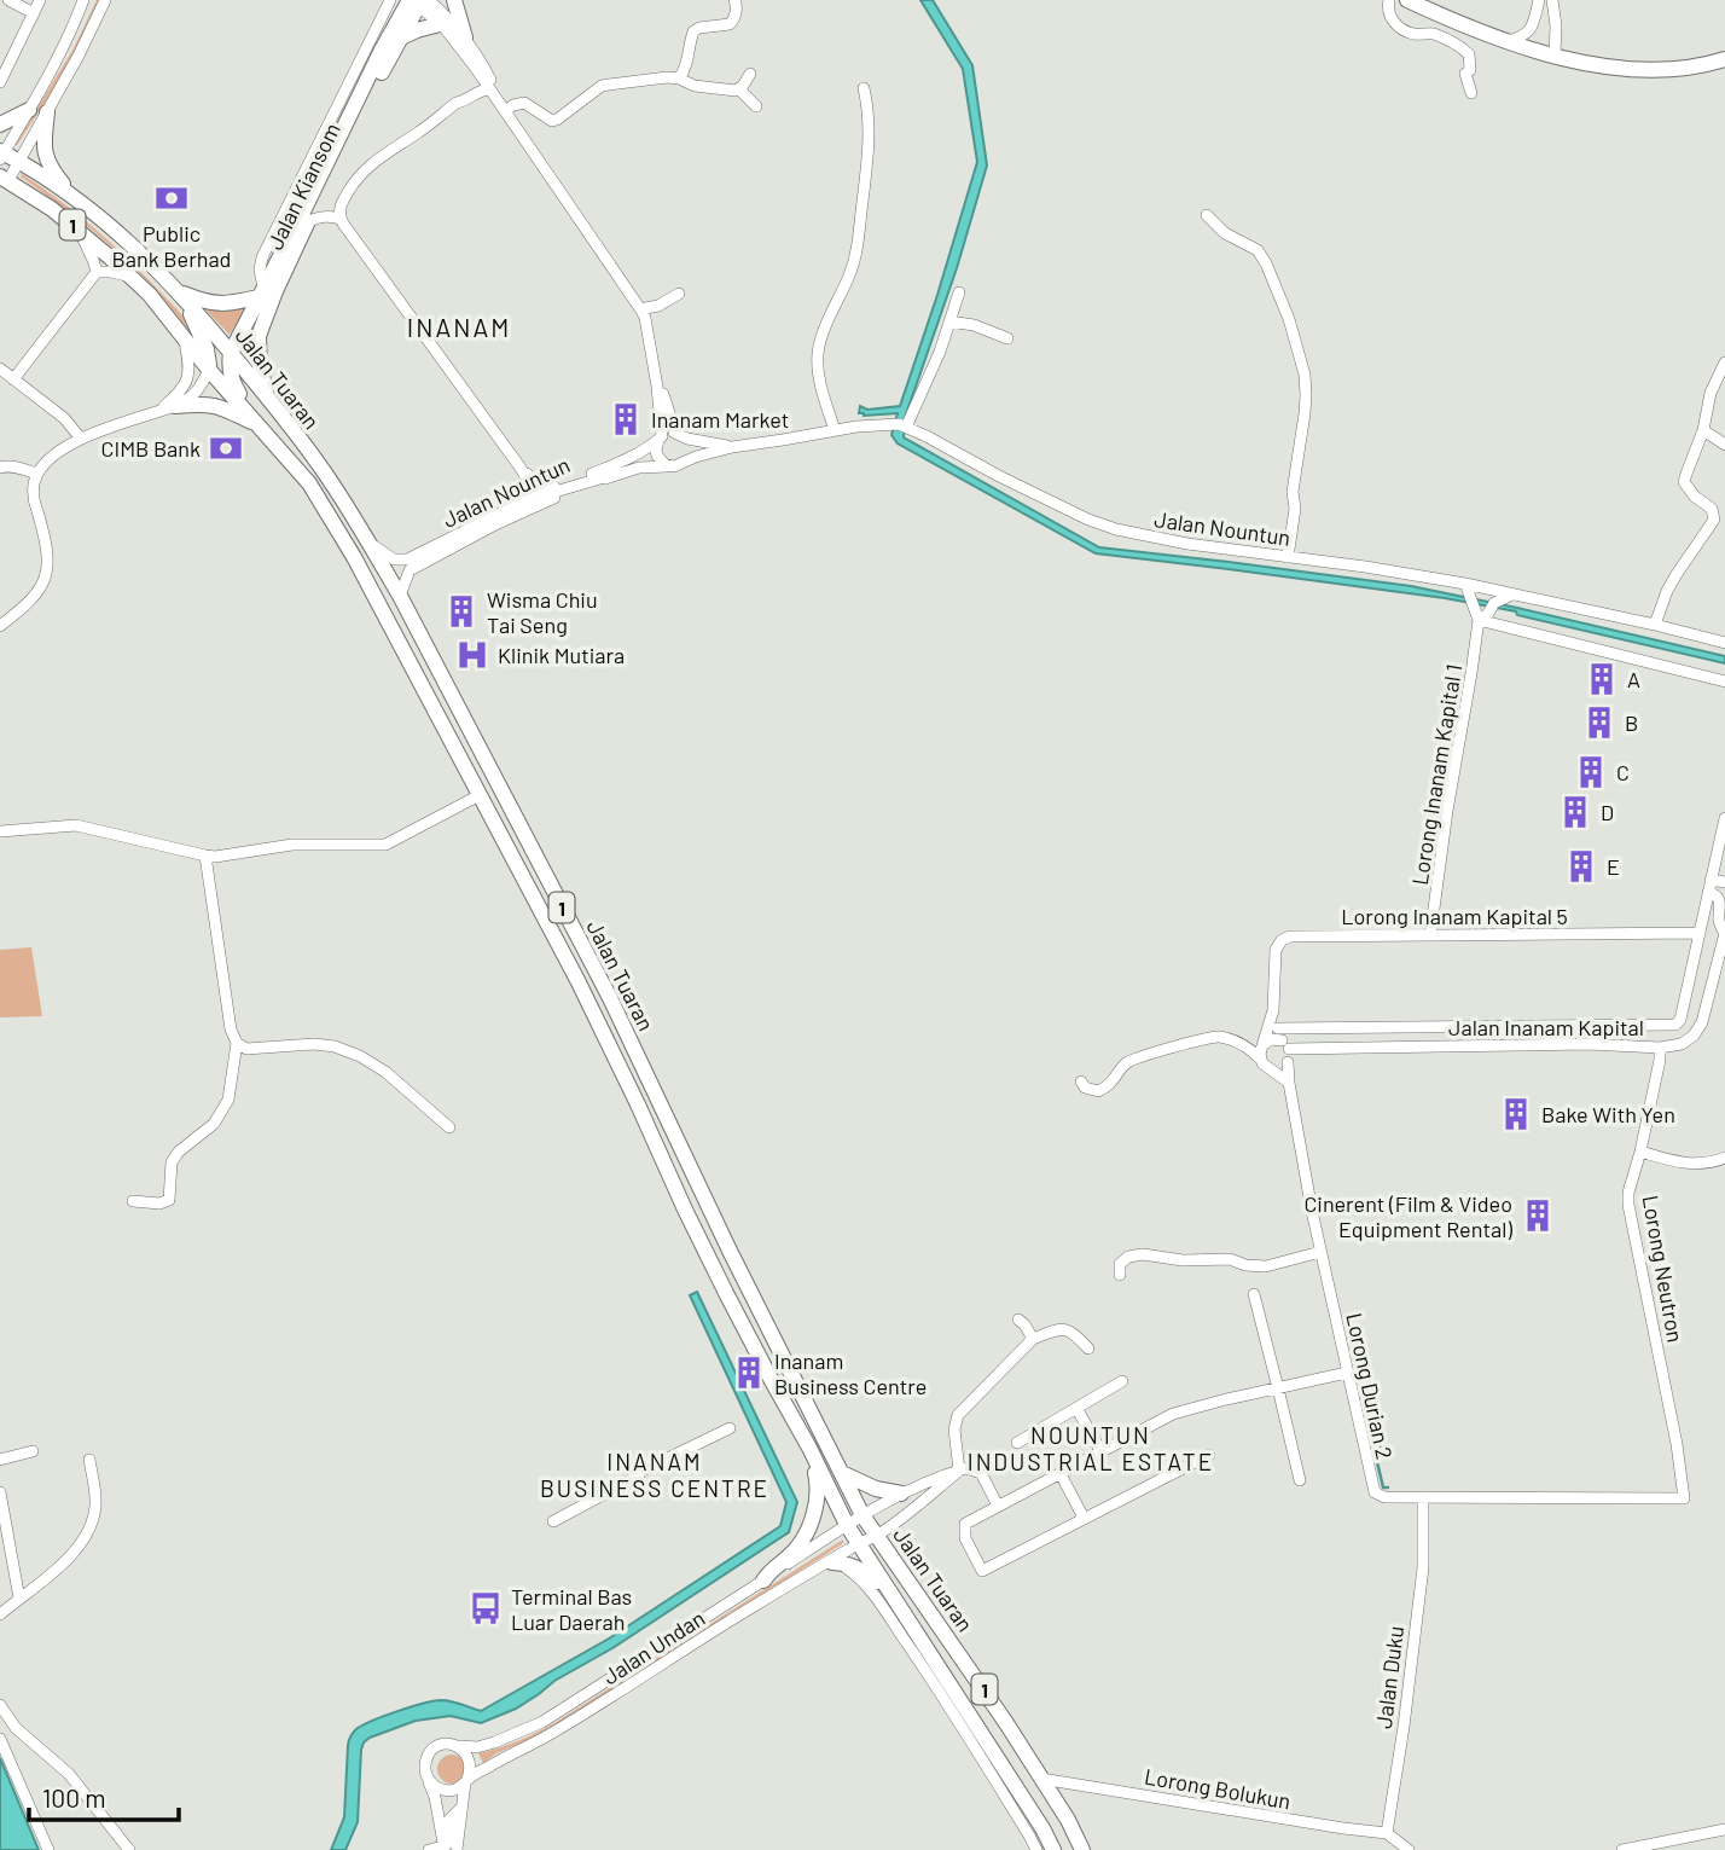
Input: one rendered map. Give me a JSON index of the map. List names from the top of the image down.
{
  "streets": {
    "main road": ["Jalan Kiansom", "1", "Jalan Tuaran"],
    "street": [
      "Jalan Nountun",
      "Lorong Inanam Kapital 1",
      "Lorong Inanam Kapital 5",
      "Jalan Inanam Kapital",
      "Lorong Neutron",
      "Lorong Durian 2",
      "Jalan Undan",
      "Jalan Duku",
      "Lorong Bolukun"
    ]
  },
  "crossings": [
    ["Jalan Kiansom", "Jalan Tuaran"],
    ["Jalan Tuaran", "Jalan Nountun"],
    ["Jalan Tuaran", "Jalan Undan"],
    ["Jalan Tuaran", "Lorong Bolukun"],
    ["Lorong Inanam Kapital 1", "Lorong Inanam Kapital 5"],
    ["Lorong Inanam Kapital 5", "Jalan Inanam Kapital"],
    ["Lorong Inanam Kapital 5", "Lorong Durian 2"],
    ["Jalan Inanam Kapital", "Lorong Neutron"],
    ["Jalan Inanam Kapital", "Lorong Durian 2"],
    ["Lorong Neutron", "Lorong Durian 2"],
    ["Lorong Durian 2", "Jalan Duku"],
    ["Jalan Duku", "Lorong Bolukun"]
  ],
  "districts": ["INANAM", "NOUNTUN INDUSTRIAL ESTATE", "INANAM BUSINESS CENTRE"],
  "places": {
    "bank": ["Public Bank Berhad", "CIMB Bank"],
    "building": [
      "Inanam Market",
      "Wisma Chiu Tai Seng",
      "A",
      "B",
      "C",
      "D",
      "E",
      "Bake With Yen",
      "Cinerent (Film & Video Equipment Rental)",
      "Inanam Business Centre"
    ],
    "hospital": ["Klinik Mutiara"],
    "bus stop": ["Terminal Bas Luar Daerah"]
  },
  "scale_bar": "100 m"
}
